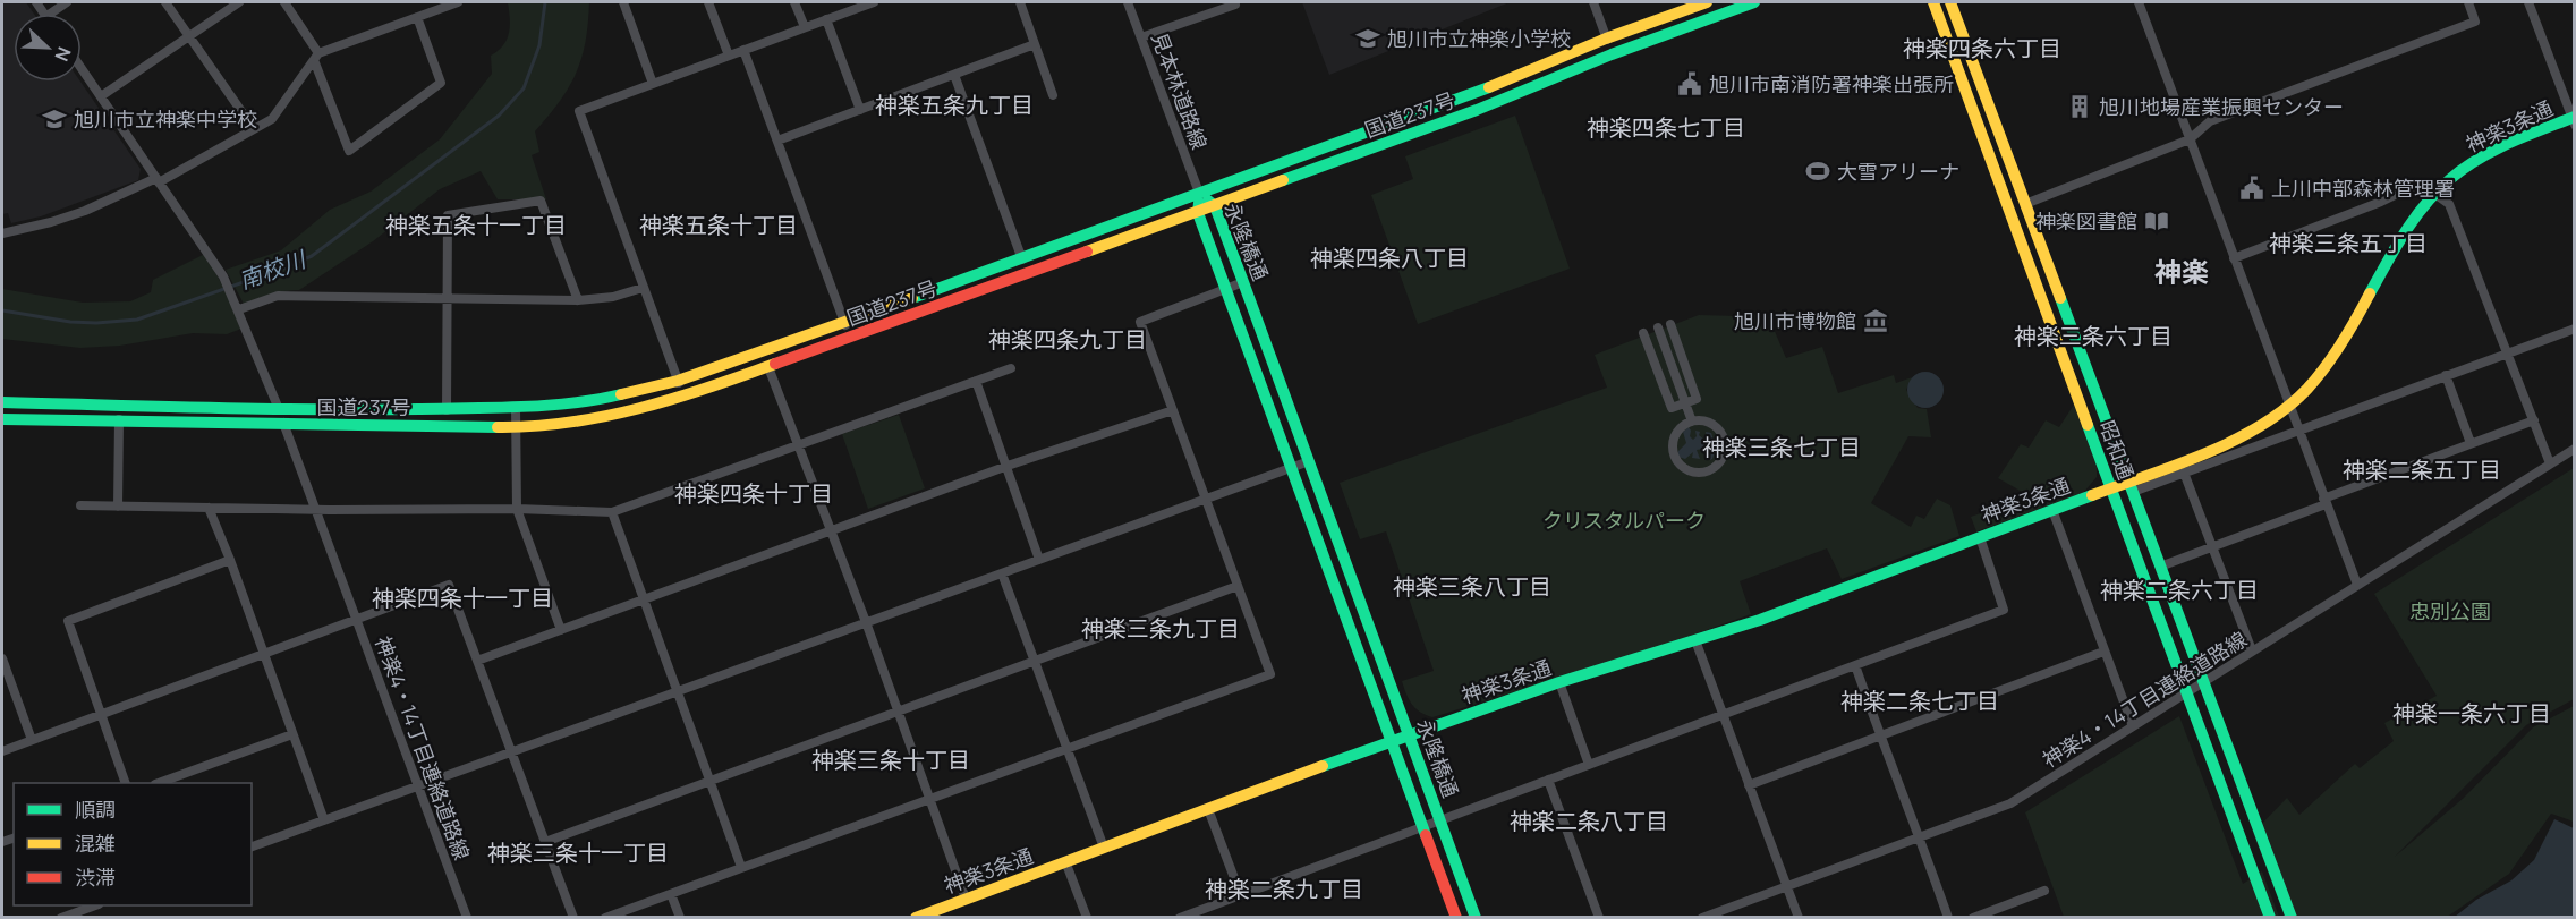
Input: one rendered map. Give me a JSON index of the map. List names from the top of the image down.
{
  "streets": {
    "main road": [
      "国道237号",
      "神楽3条通",
      "永隆橋通",
      "昭和通"
    ],
    "street": ["見本林道路線", "神楽4・14丁目連絡道路線"]
  },
  "crossings": [
    ["見本林道路線", "国道237号"],
    ["見本林道路線", "永隆橋通"],
    ["国道237号", "永隆橋通"],
    ["国道237号", "神楽4・14丁目連絡道路線"],
    ["神楽3条通", "永隆橋通"],
    ["神楽3条通", "昭和通"],
    ["昭和通", "神楽4・14丁目連絡道路線"]
  ],
  "districts": [
    "神楽四条六丁目",
    "神楽五条九丁目",
    "神楽四条七丁目",
    "神楽五条十一丁目",
    "神楽五条十丁目",
    "神楽三条五丁目",
    "神楽四条八丁目",
    "神楽",
    "神楽三条六丁目",
    "神楽四条九丁目",
    "神楽三条七丁目",
    "神楽二条五丁目",
    "神楽四条十丁目",
    "神楽三条八丁目",
    "神楽二条六丁目",
    "神楽四条十一丁目",
    "神楽三条九丁目",
    "神楽二条七丁目",
    "神楽一条六丁目",
    "神楽三条十丁目",
    "神楽二条八丁目",
    "神楽三条十一丁目",
    "神楽二条九丁目"
  ],
  "water": ["南校川"],
  "parks": ["クリスタルパーク", "忠別公園"],
  "places": {
    "school or university": ["旭川市立神楽小学校", "旭川市立神楽中学校"],
    "public building": ["旭川市南消防署神楽出張所", "上川中部森林管理署"],
    "building": ["旭川地場産業振興センター"],
    "sports": ["大雪アリーナ"],
    "library": ["神楽図書館"],
    "museum": ["旭川市博物館"]
  },
  "legend": ["順調", "混雑", "渋滞"],
  "north": "bottom right"
}
